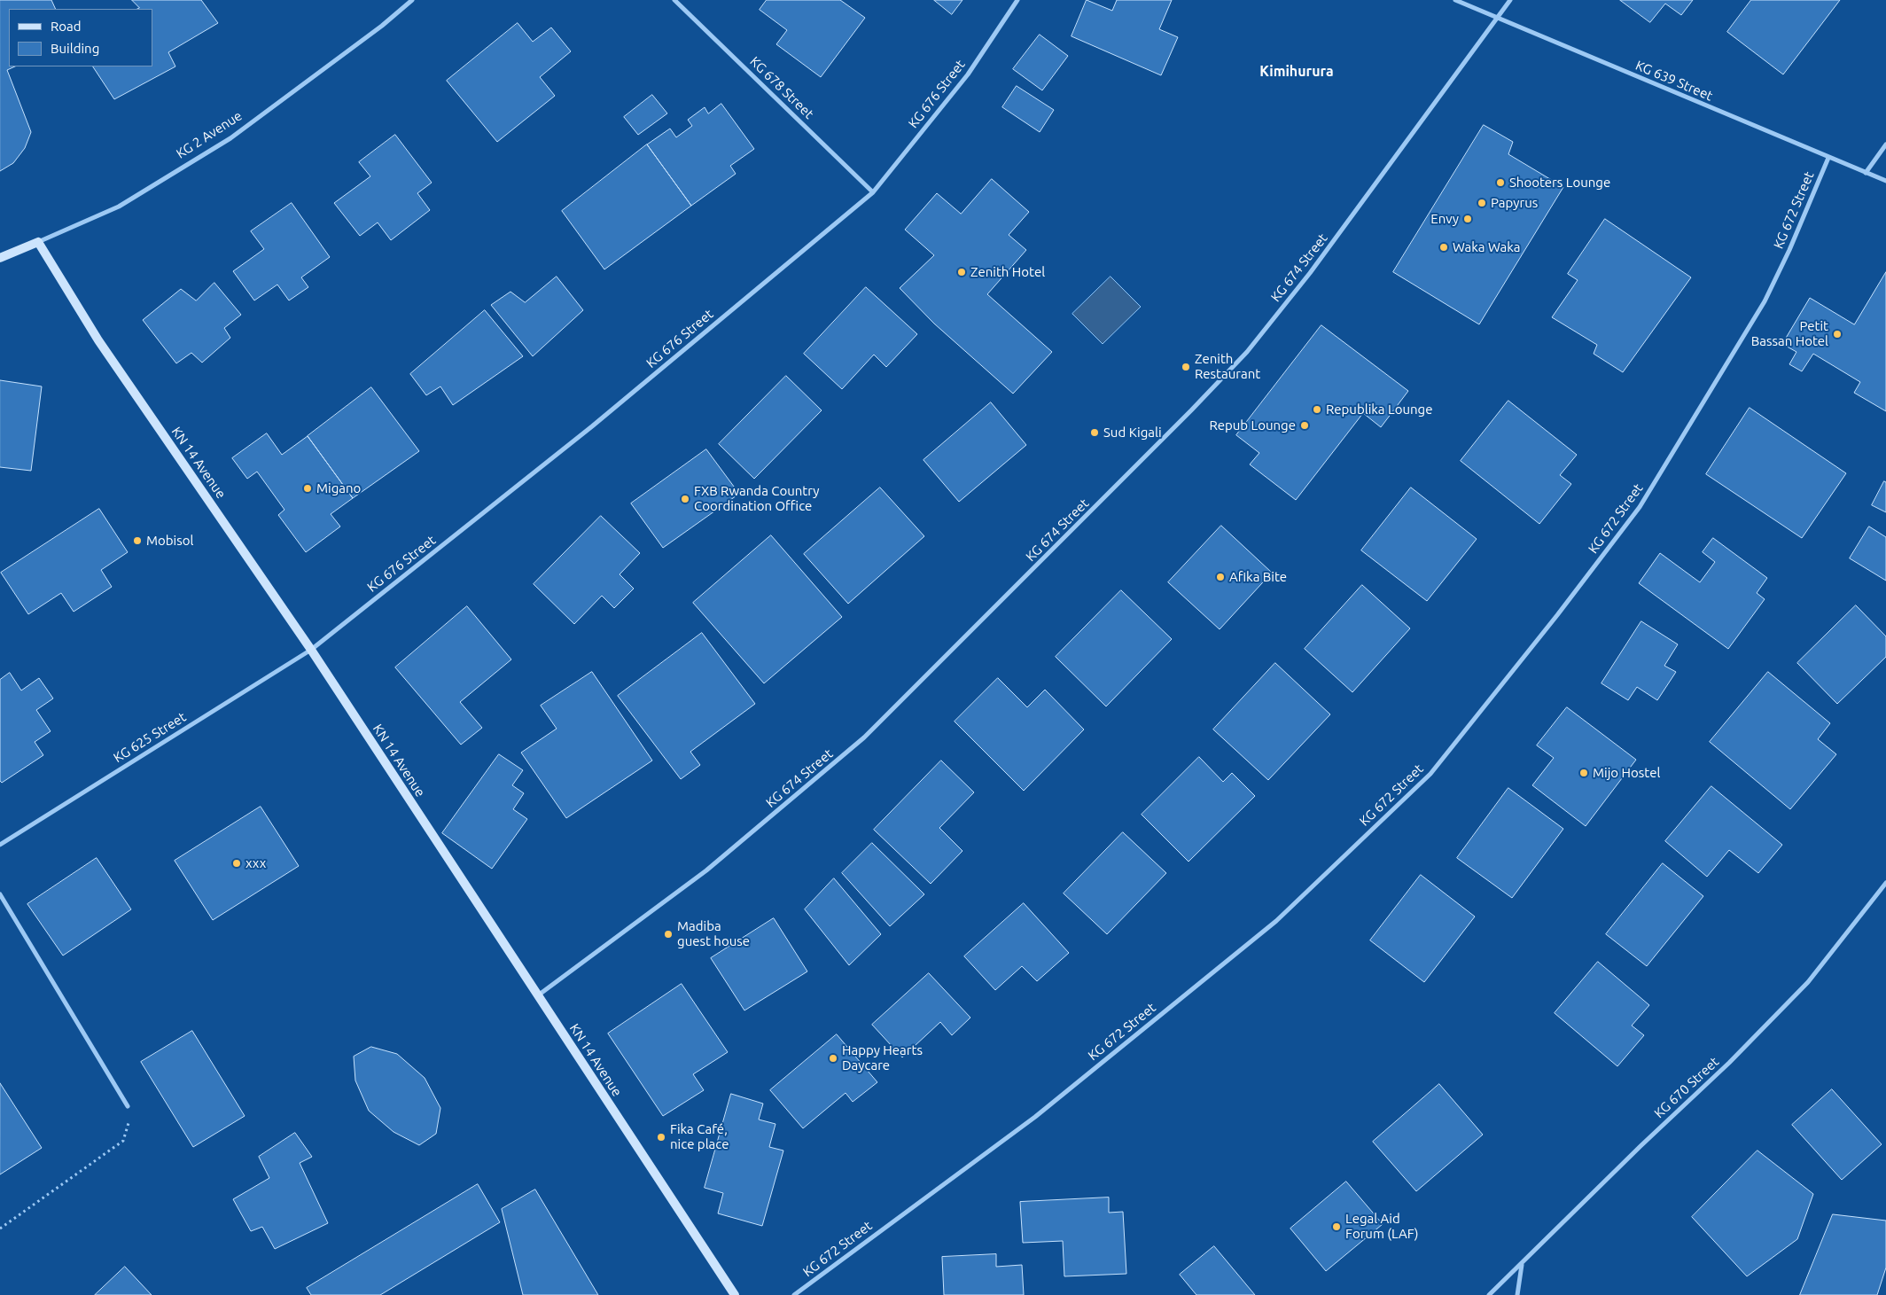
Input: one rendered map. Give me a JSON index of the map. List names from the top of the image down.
{
  "streets": {
    "main road": ["KG 2 Avenue", "KN 14 Avenue"],
    "street": [
      "KG 639 Street",
      "KG 678 Street",
      "KG 676 Street",
      "KG 672 Street",
      "KG 674 Street",
      "KG 625 Street",
      "KG 670 Street"
    ]
  },
  "crossings": [
    ["KG 639 Street", "KG 672 Street"],
    ["KG 639 Street", "KG 674 Street"],
    ["KG 678 Street", "KG 676 Street"],
    ["KG 676 Street", "KN 14 Avenue"],
    ["KG 676 Street", "KG 625 Street"],
    ["KG 2 Avenue", "KN 14 Avenue"],
    ["KG 674 Street", "KN 14 Avenue"],
    ["KN 14 Avenue", "KG 625 Street"]
  ],
  "districts": ["Kimihurura"],
  "places": [
    "Shooters Lounge",
    "Papyrus",
    "Envy",
    "Waka Waka",
    "Zenith Hotel",
    "Petit Bassan Hotel",
    "Zenith Restaurant",
    "Republika Lounge",
    "Repub Lounge",
    "Sud Kigali",
    "Migano",
    "FXB Rwanda Country Coordination Office",
    "Mobisol",
    "Afika Bite",
    "Mijo Hostel",
    "xxx",
    "Madiba guest house",
    "Happy Hearts Daycare",
    "Fika Café, nice place",
    "Legal Aid Forum (LAF)"
  ],
  "legend": ["Road", "Building"]
}
